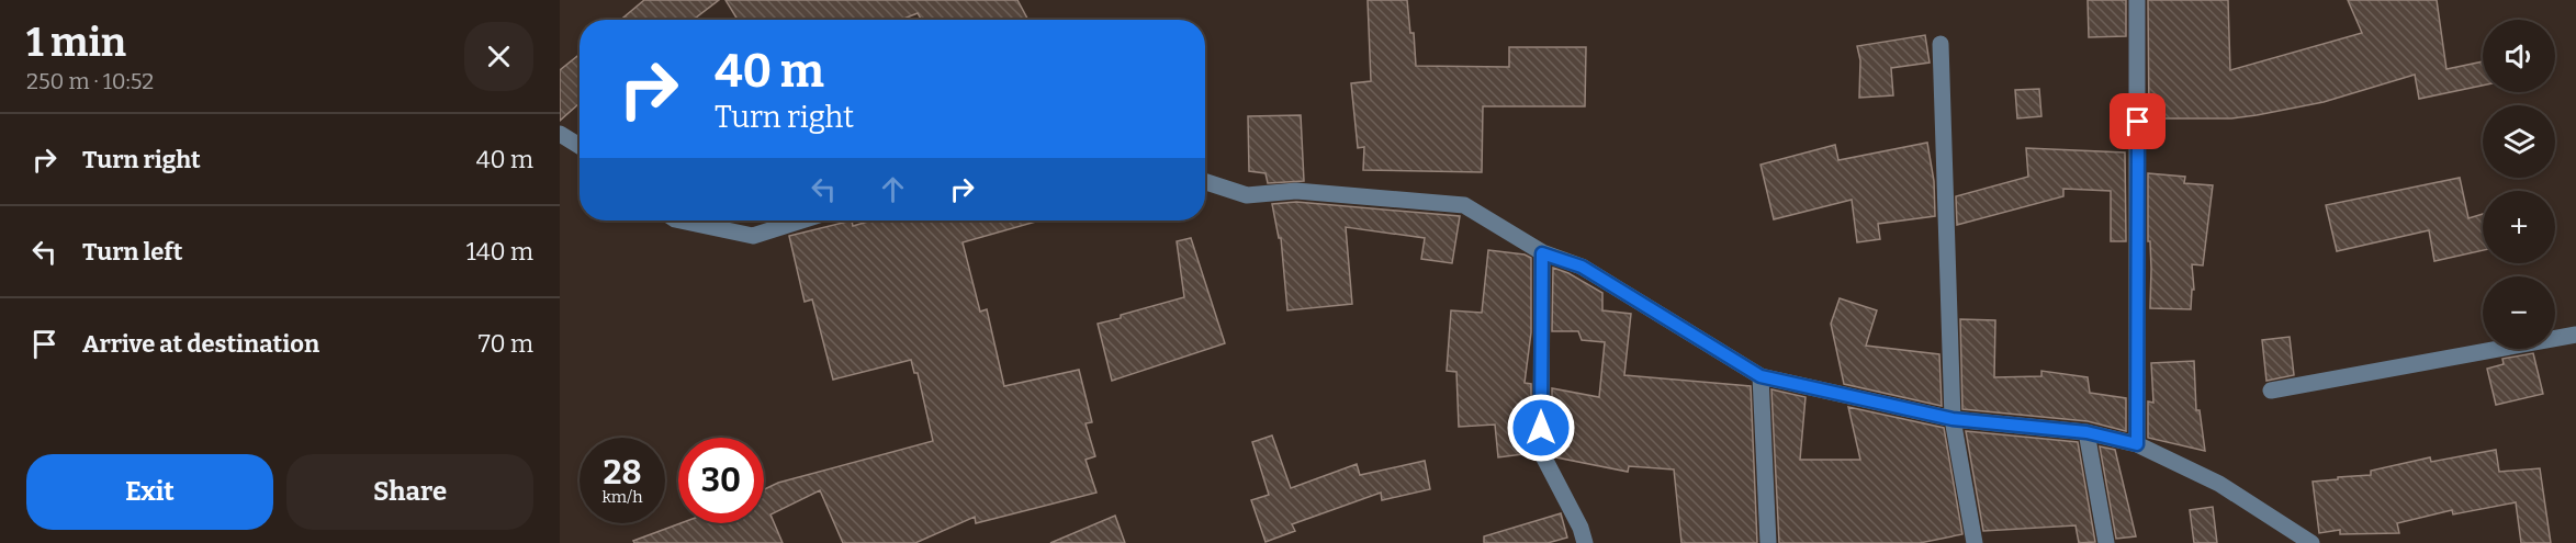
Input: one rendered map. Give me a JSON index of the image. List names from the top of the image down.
{
  "page": {
    "heading": ["1 min", "250 m · 10:52"],
    "map_buttons": ["+", "−"],
    "turn": ["40 m", "Turn right"],
    "list": [
      {
        "name": "Turn right",
        "value": "40 m"
      },
      {
        "name": "Turn left",
        "value": "140 m"
      },
      {
        "name": "Arrive at destination",
        "value": "70 m"
      }
    ],
    "speed": "28 km/h",
    "limit": "30",
    "buttons": ["Exit", "Share"]
  }
}
